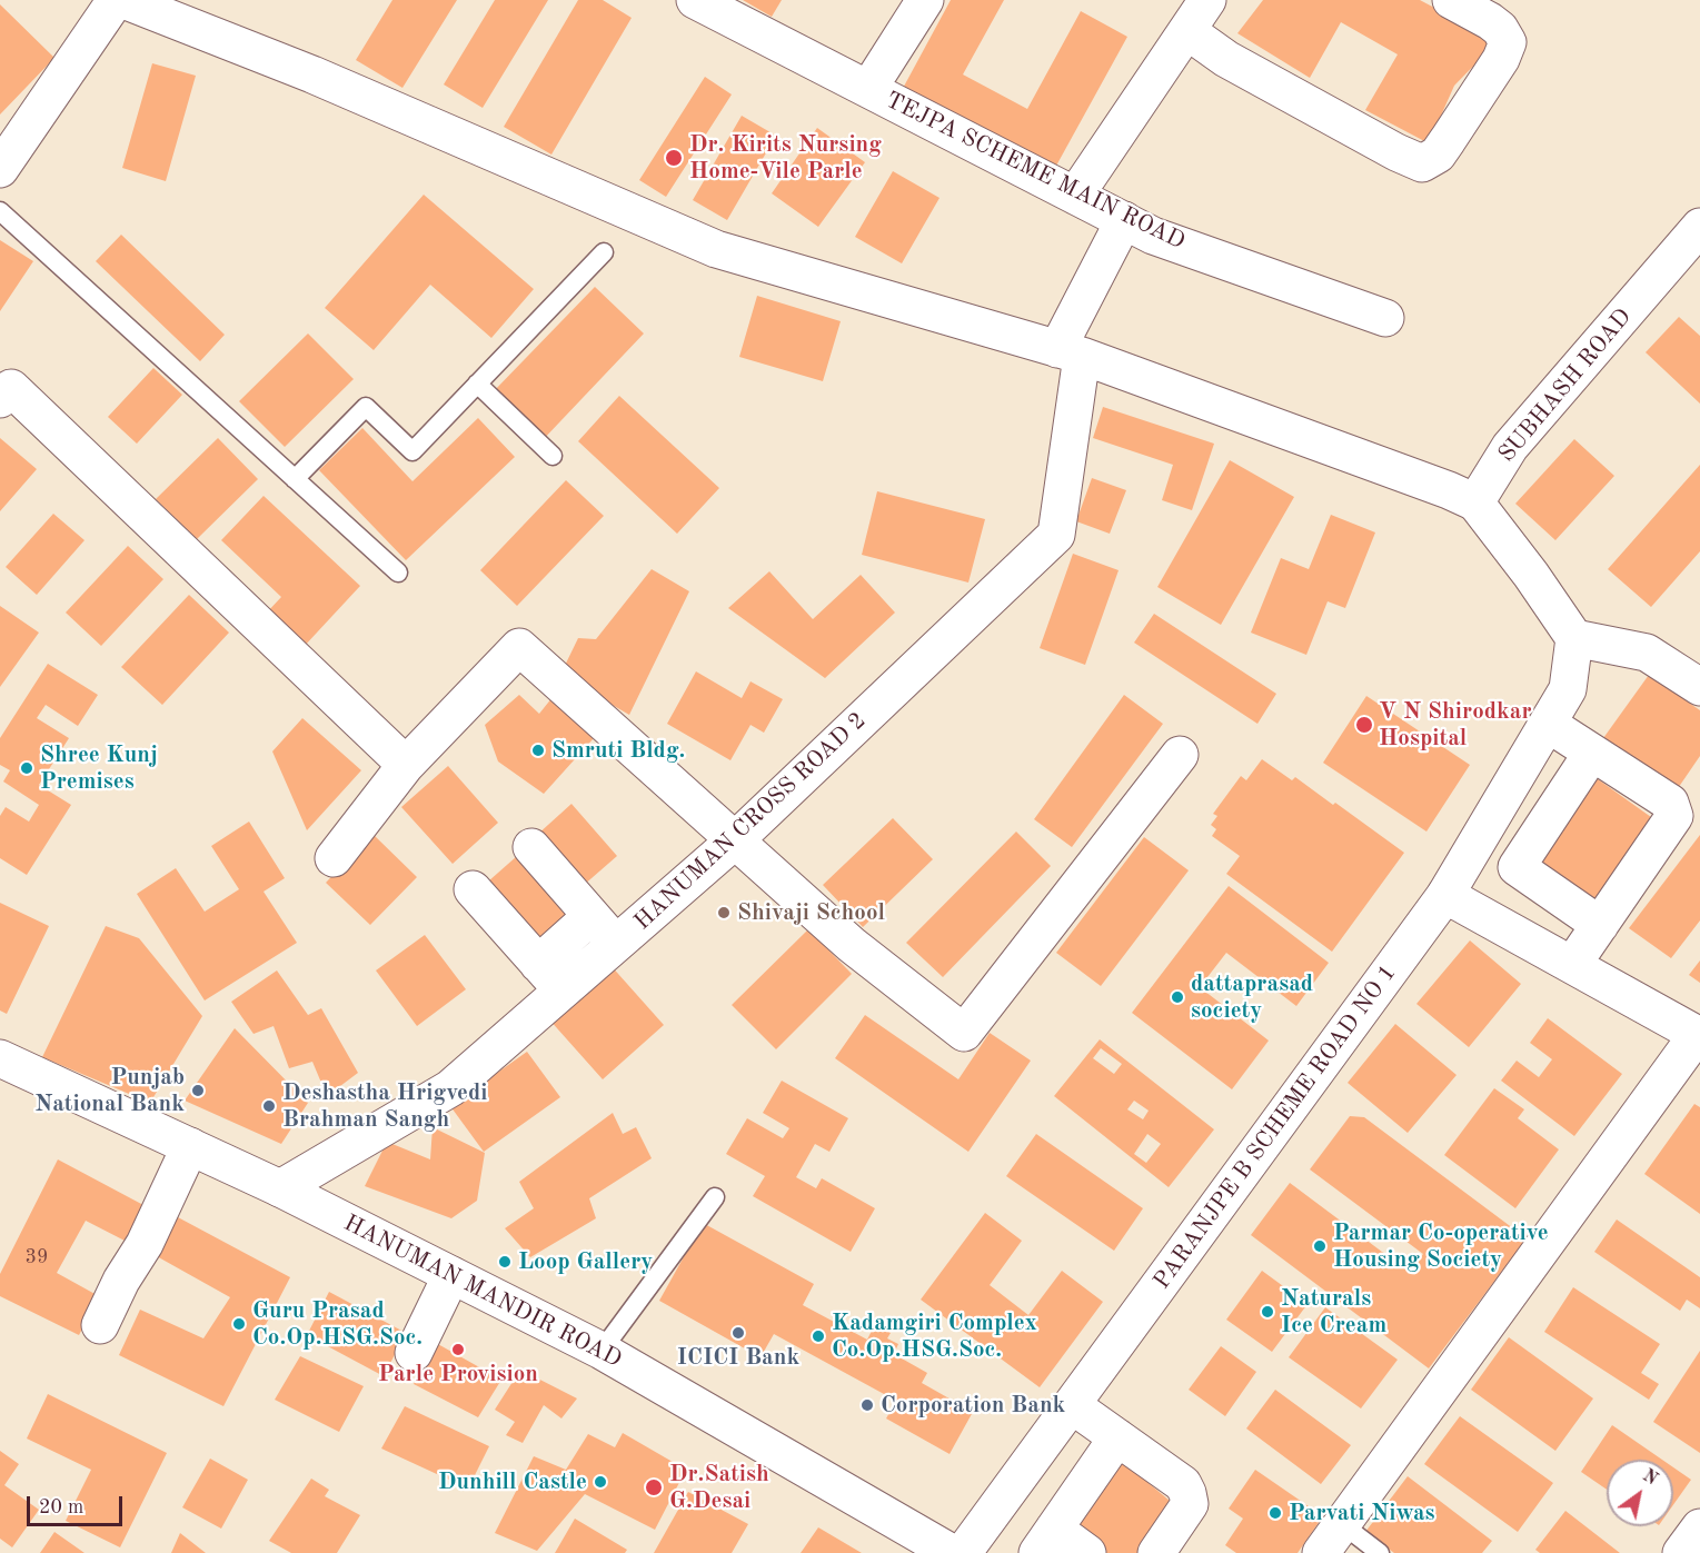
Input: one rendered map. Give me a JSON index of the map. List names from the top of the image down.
{
  "streets": {
    "street": [
      "TEJPA SCHEME MAIN ROAD",
      "SUBHASH ROAD",
      "HANUMAN CROSS ROAD 2",
      "PARANJPE B SCHEME ROAD NO 1",
      "HANUMAN MANDIR ROAD"
    ]
  },
  "crossings": [
    ["TEJPA SCHEME MAIN ROAD", "HANUMAN CROSS ROAD 2"],
    ["HANUMAN CROSS ROAD 2", "HANUMAN MANDIR ROAD"]
  ],
  "places": [
    "Dr. Kirits Nursing Home-Vile Parle",
    "V N Shirodkar Hospital",
    "Smruti Bldg.",
    "Shree Kunj Premises",
    "Shivaji School",
    "dattaprasad society",
    "Punjab National Bank",
    "Deshastha Hrigvedi Brahman Sangh",
    "Parmar Co-operative Housing Society",
    "Loop Gallery",
    "Naturals Ice Cream",
    "Guru Prasad Co.Op.HSG.Soc.",
    "ICICI Bank",
    "Kadamgiri Complex Co.Op.HSG.Soc.",
    "Parle Provision",
    "Corporation Bank",
    "Dunhill Castle",
    "Dr.Satish G.Desai",
    "Parvati Niwas"
  ],
  "house_numbers": ["39"],
  "scale_bar": "20 m",
  "north": "top right"
}
